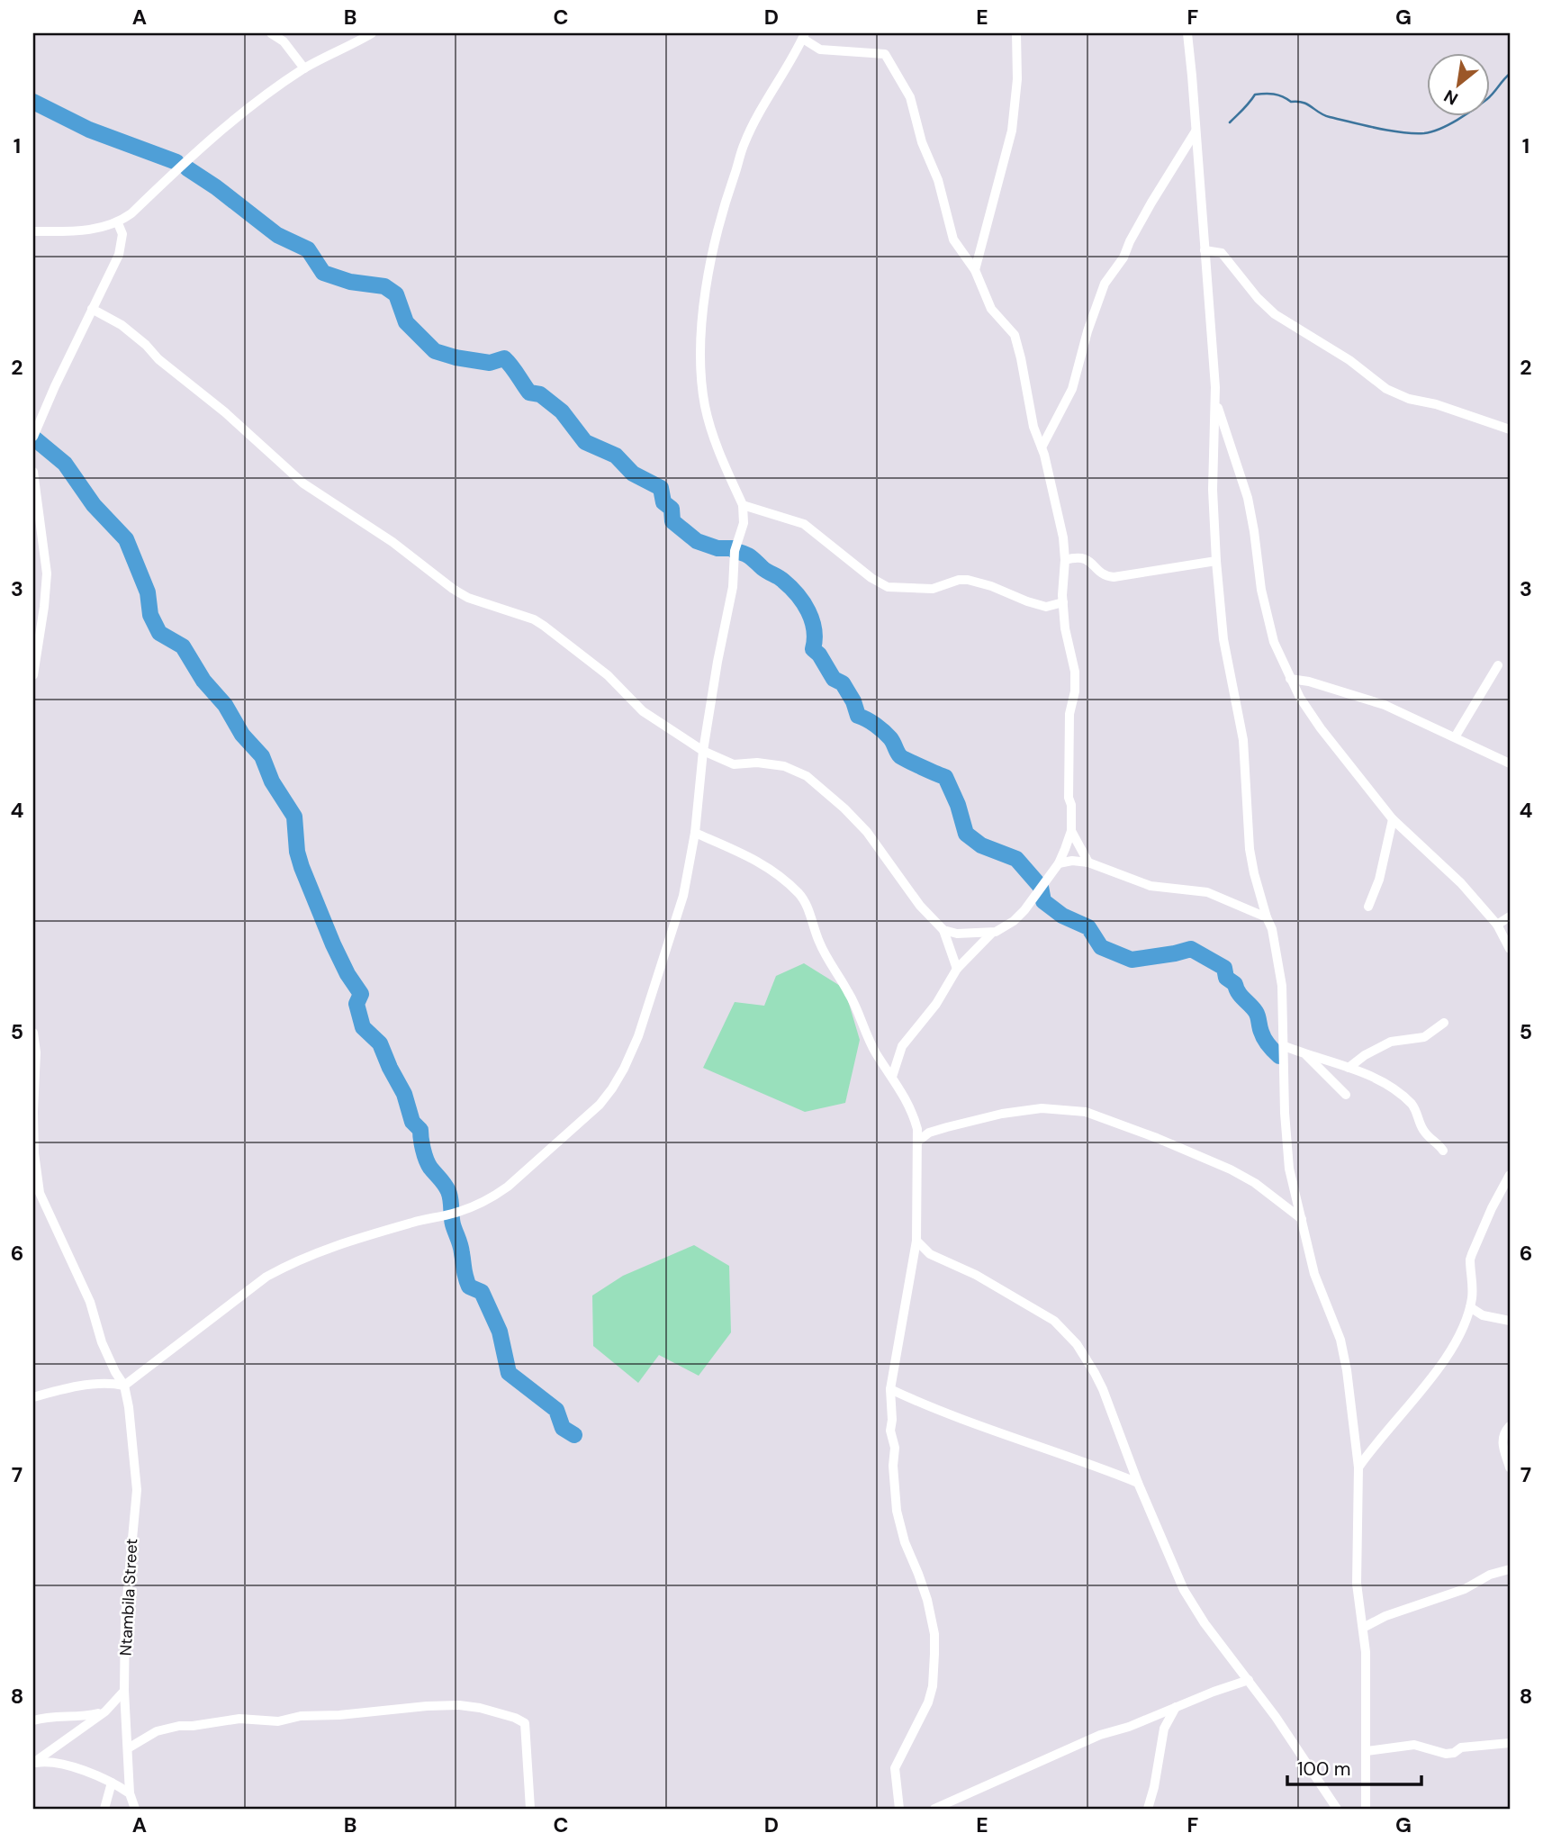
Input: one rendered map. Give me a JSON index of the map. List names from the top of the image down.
{
  "streets": {
    "street": ["Ntambila Street"]
  },
  "scale_bar": "100 m",
  "north": "bottom left",
  "grid": {
    "columns": [
      "A",
      "B",
      "C",
      "D",
      "E",
      "F",
      "G"
    ],
    "rows": [
      "1",
      "2",
      "3",
      "4",
      "5",
      "6",
      "7",
      "8"
    ]
  }
}
